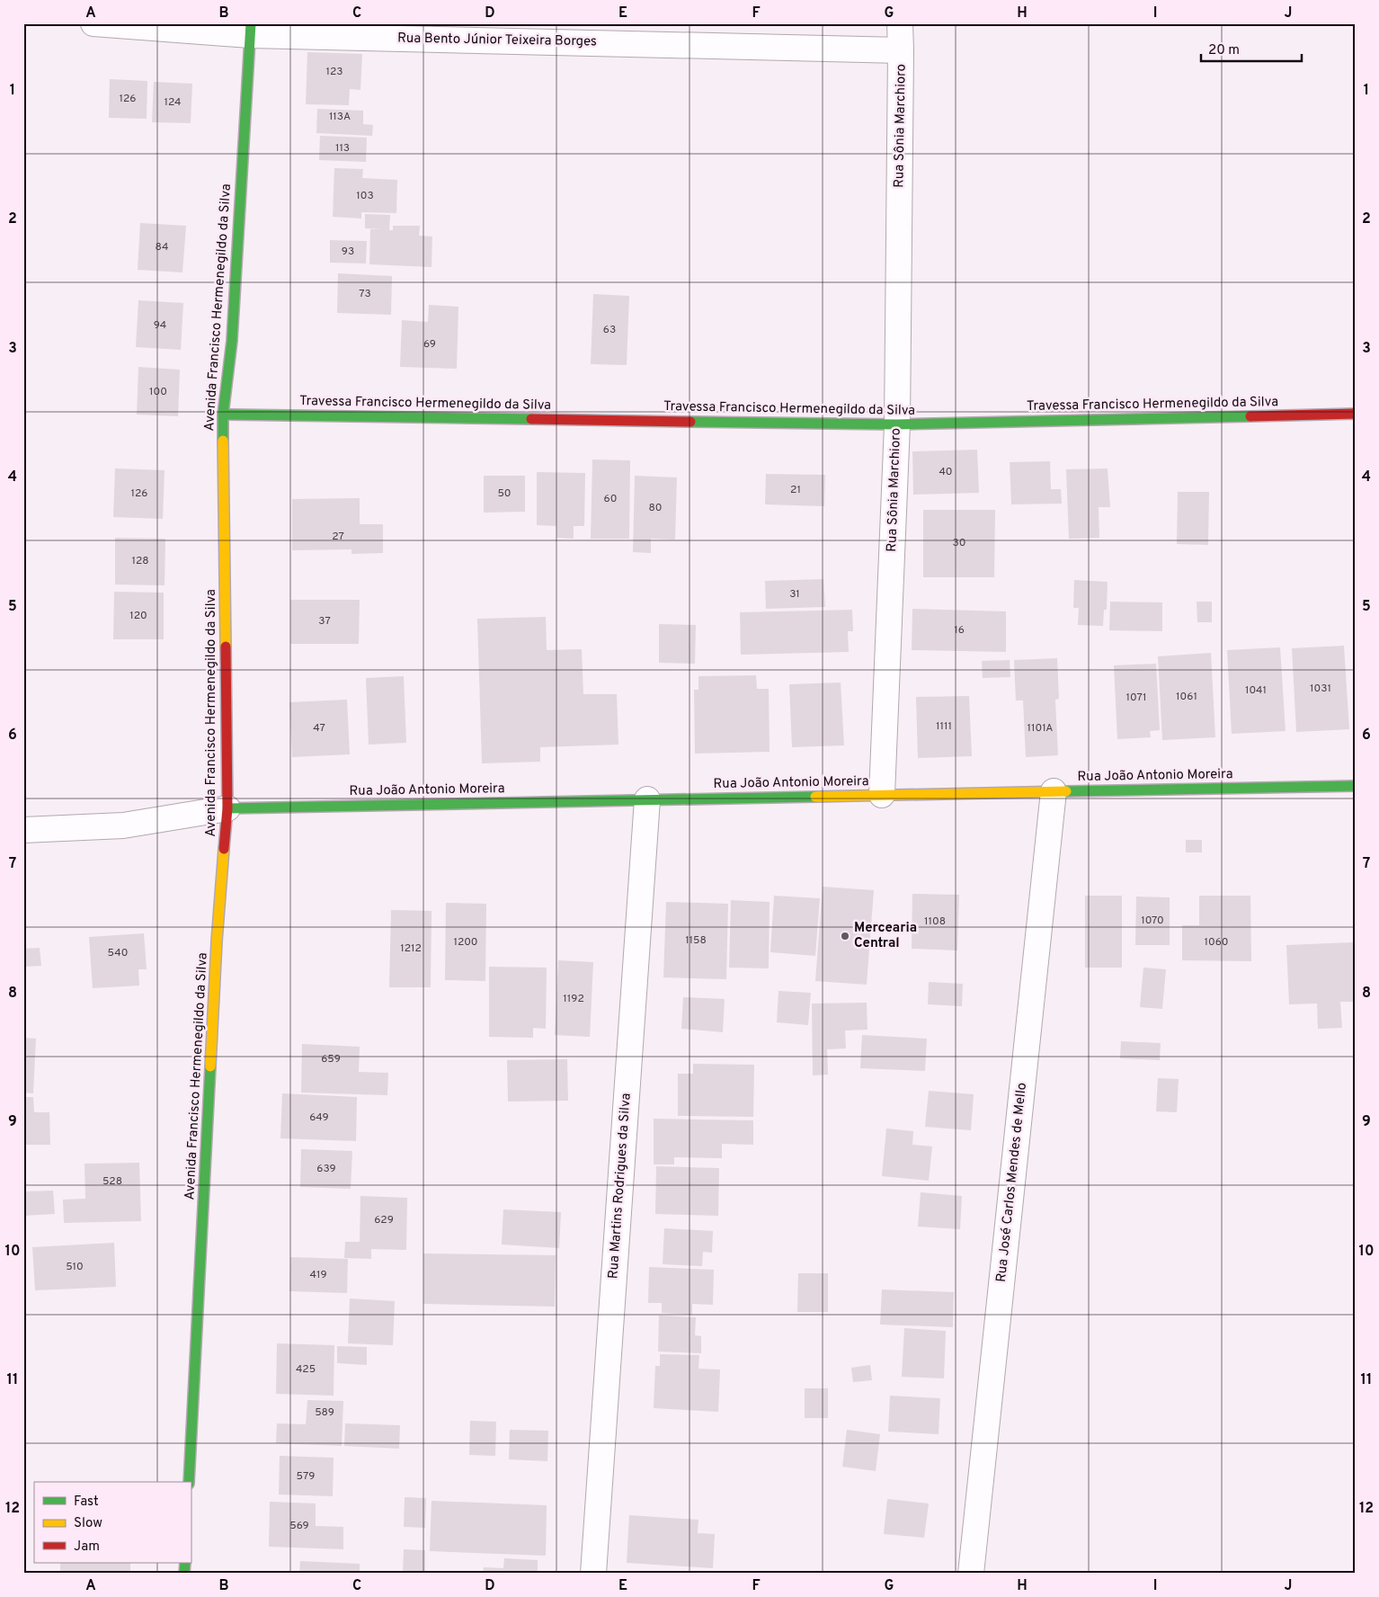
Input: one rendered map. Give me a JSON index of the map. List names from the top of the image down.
{
  "streets": {
    "main road": ["Avenida Francisco Hermenegildo da Silva", "Travessa Francisco Hermenegildo da Silva", "Rua João Antonio Moreira"],
    "street": [
      "Rua Bento Júnior Teixeira Borges",
      "Rua Sônia Marchioro",
      "Rua José Carlos Mendes de Mello",
      "Rua Martins Rodrigues da Silva"
    ]
  },
  "crossings": [
    ["Rua Bento Júnior Teixeira Borges", "Rua Sônia Marchioro"],
    ["Rua Bento Júnior Teixeira Borges", "Avenida Francisco Hermenegildo da Silva"],
    ["Rua Sônia Marchioro", "Travessa Francisco Hermenegildo da Silva"],
    ["Rua Sônia Marchioro", "Rua João Antonio Moreira"],
    ["Avenida Francisco Hermenegildo da Silva", "Travessa Francisco Hermenegildo da Silva"],
    ["Avenida Francisco Hermenegildo da Silva", "Rua João Antonio Moreira"],
    ["Rua João Antonio Moreira", "Rua José Carlos Mendes de Mello"],
    ["Rua João Antonio Moreira", "Rua Martins Rodrigues da Silva"]
  ],
  "places": ["Mercearia Central"],
  "house_numbers": [
    "123",
    "126",
    "124",
    "113A",
    "113",
    "103",
    "84",
    "93",
    "73",
    "94",
    "63",
    "69",
    "100",
    "40",
    "21",
    "126",
    "50",
    "60",
    "80",
    "27",
    "30",
    "128",
    "31",
    "120",
    "37",
    "16",
    "1031",
    "1041",
    "1061",
    "1071",
    "1111",
    "47",
    "1101A",
    "1070",
    "1108",
    "1158",
    "1200",
    "1060",
    "1212",
    "540",
    "1192",
    "659",
    "649",
    "639",
    "528",
    "629",
    "510",
    "419",
    "425",
    "589",
    "579",
    "569"
  ],
  "legend": ["Fast", "Slow", "Jam"],
  "scale_bar": "20 m",
  "grid": {
    "columns": [
      "A",
      "B",
      "C",
      "D",
      "E",
      "F",
      "G",
      "H",
      "I",
      "J"
    ],
    "rows": [
      "1",
      "2",
      "3",
      "4",
      "5",
      "6",
      "7",
      "8",
      "9",
      "10",
      "11",
      "12"
    ]
  }
}
